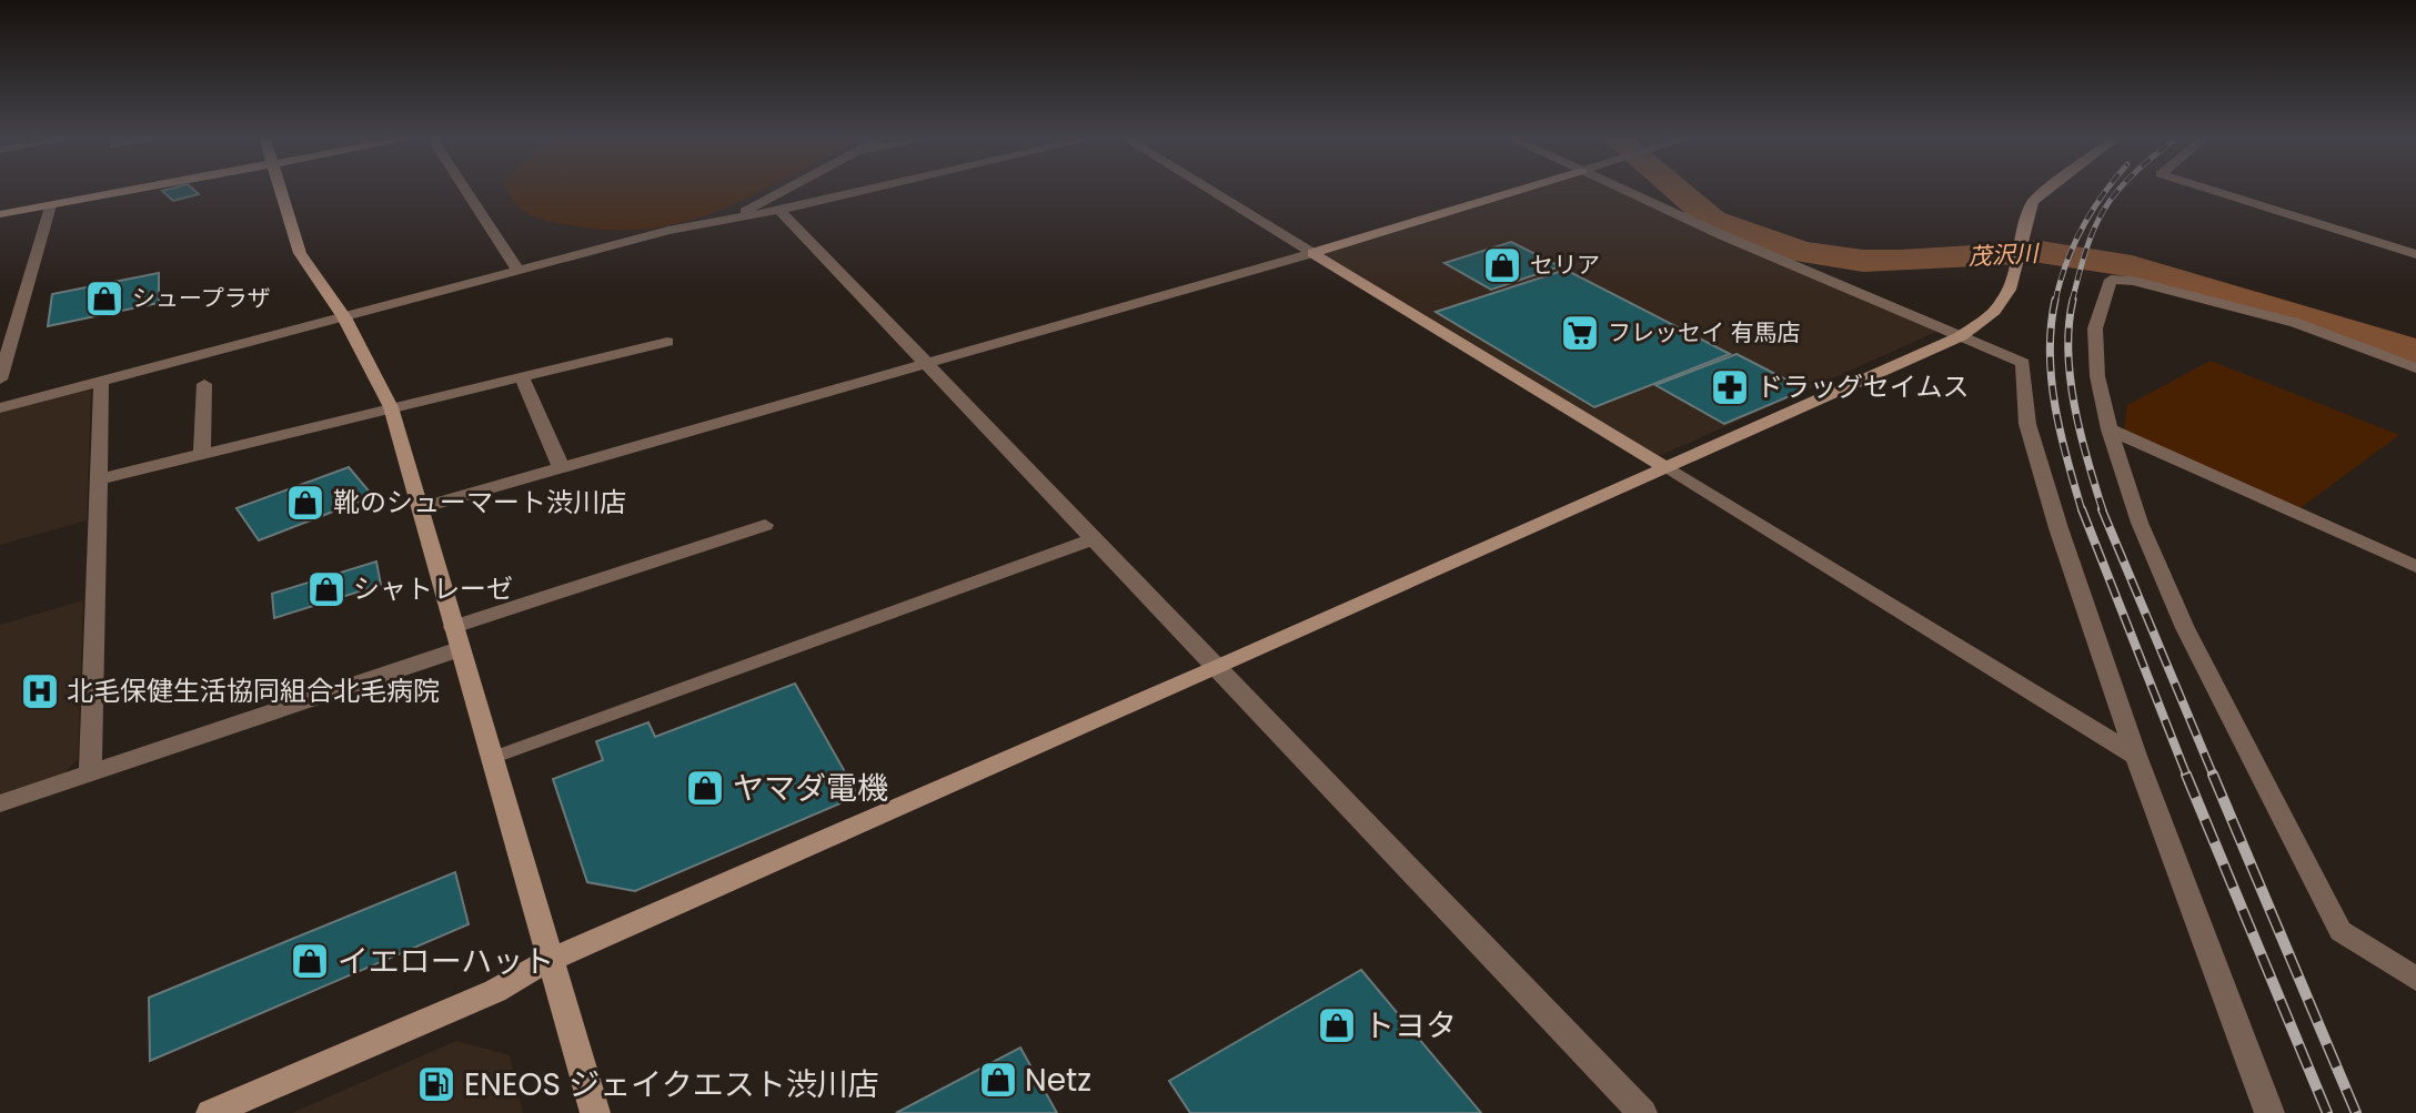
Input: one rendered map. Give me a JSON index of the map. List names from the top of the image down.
{
  "water": ["茂沢川"],
  "places": {
    "shop": [
      "セリア",
      "シュープラザ",
      "靴のシューマート渋川店",
      "シャトレーゼ",
      "ヤマダ電機",
      "イエローハット",
      "トヨタ",
      "Netz"
    ],
    "supermarket": ["フレッセイ 有馬店"],
    "pharmacy": ["ドラッグセイムス"],
    "hospital": ["北毛保健生活協同組合北毛病院"],
    "fuel station": ["ENEOS ジェイクエスト渋川店"]
  }
}
